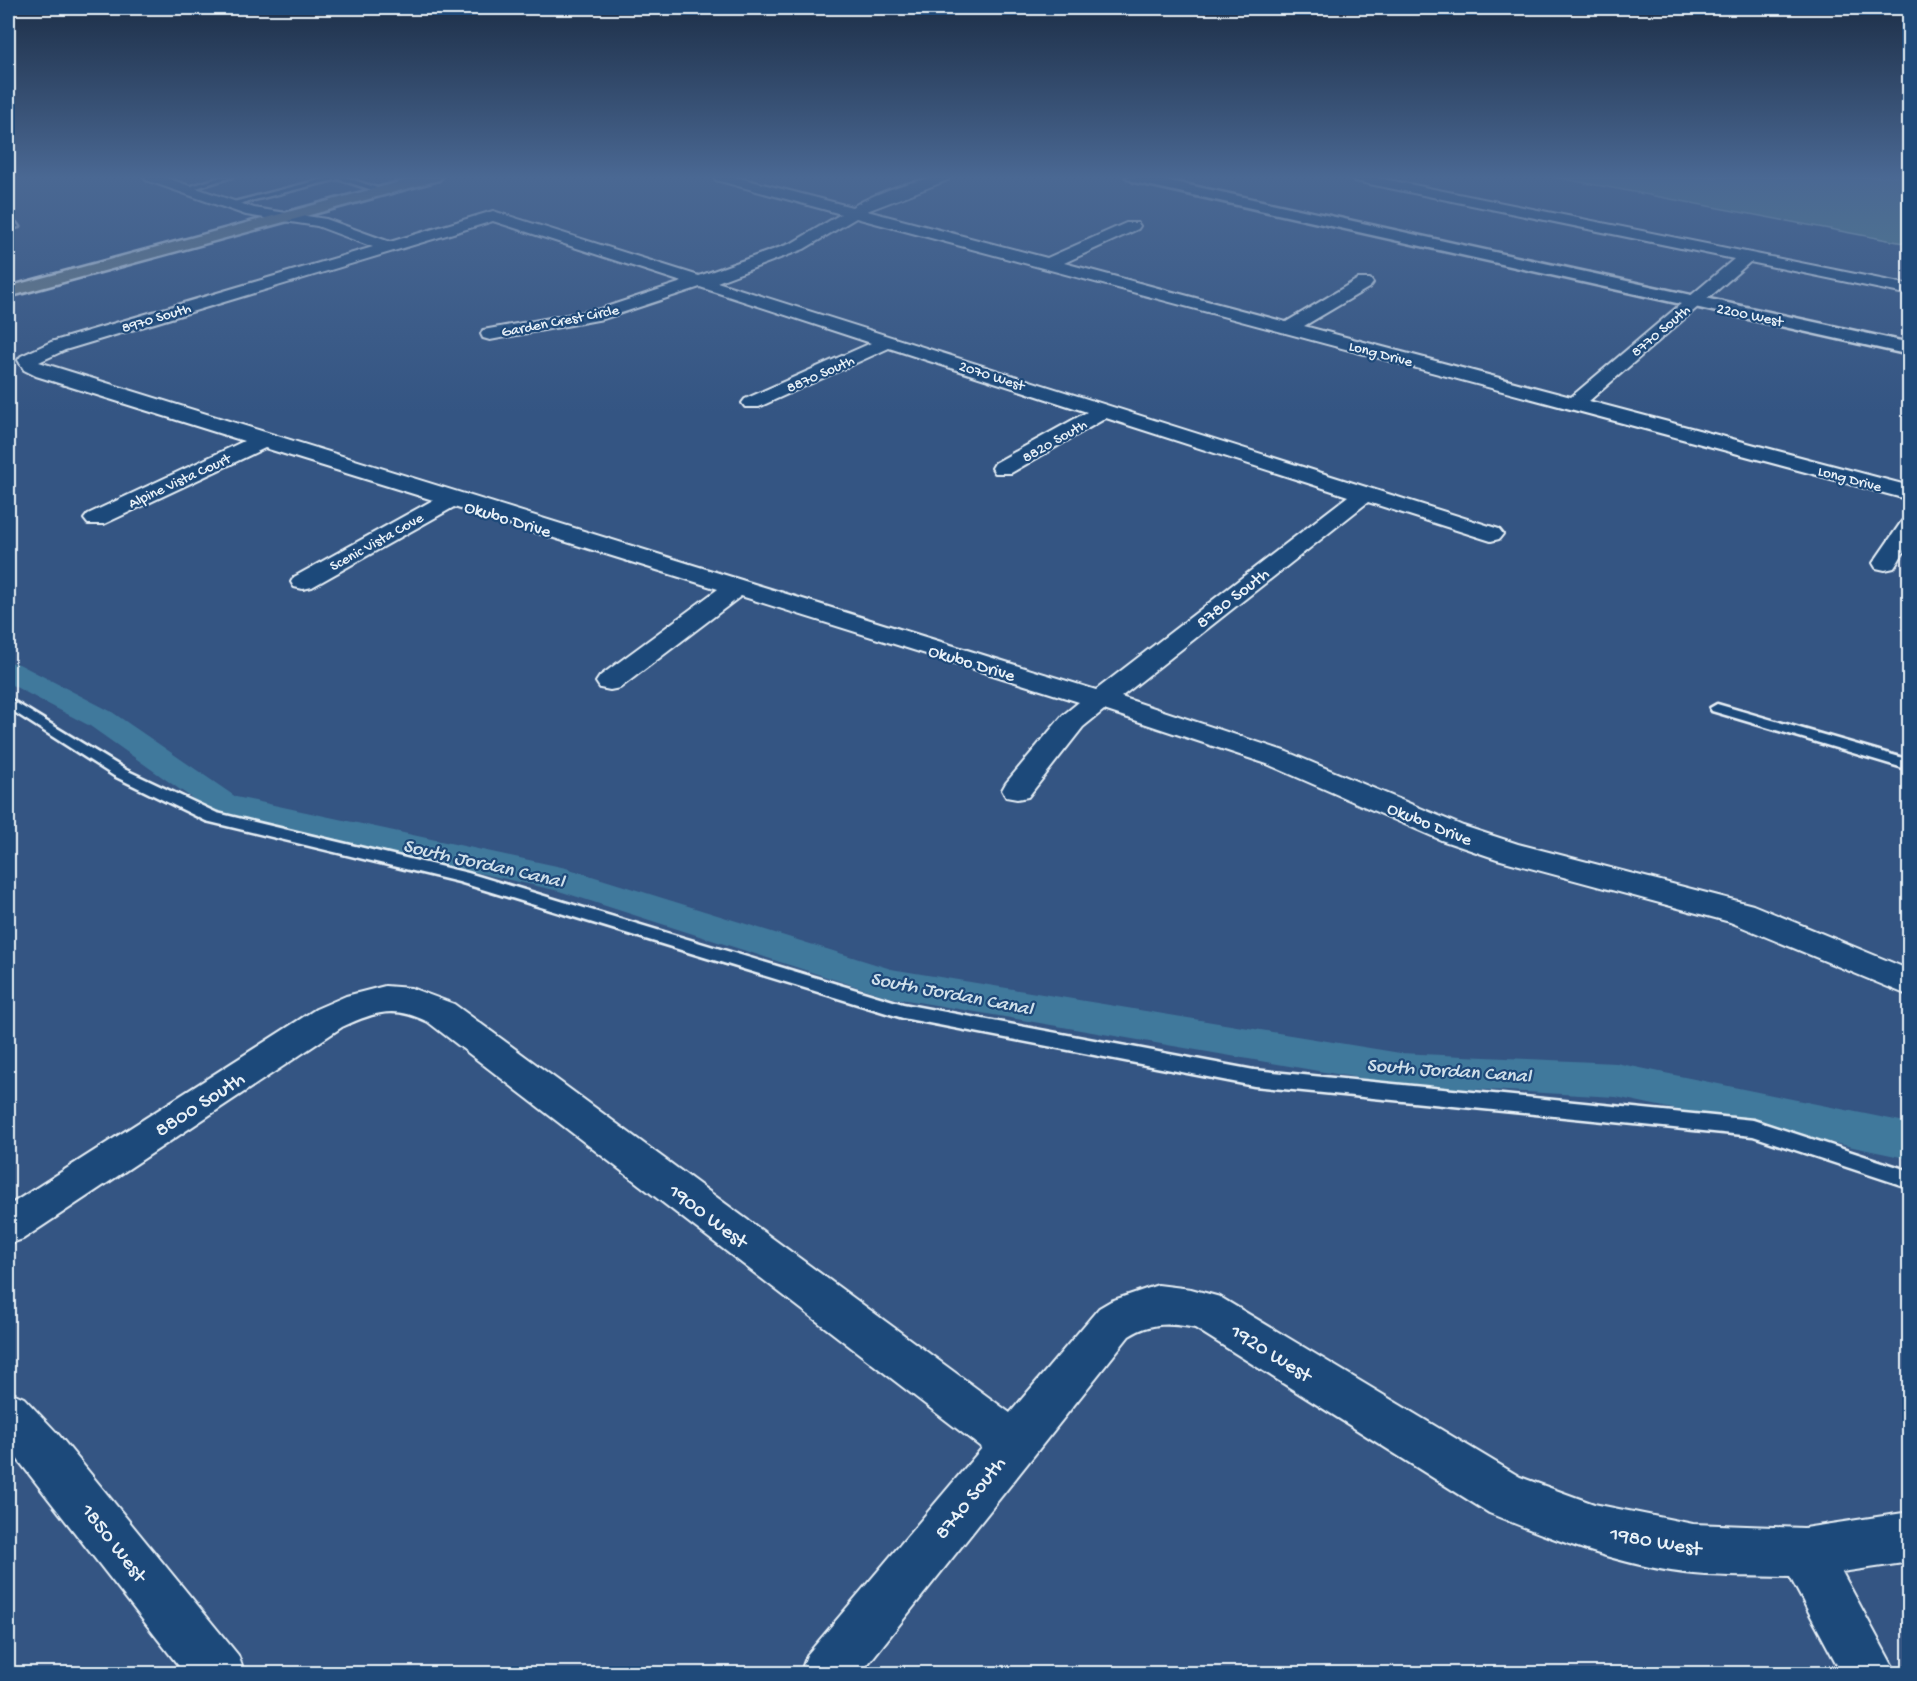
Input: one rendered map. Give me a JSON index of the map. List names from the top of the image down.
{
  "streets": {
    "street": [
      "2200 West",
      "8970 South",
      "Garden Crest Circle",
      "8770 South",
      "Long Drive",
      "8870 South",
      "2070 West",
      "8820 South",
      "Alpine Vista Court",
      "Okubo Drive",
      "Scenic Vista Cove",
      "8780 South",
      "8800 South",
      "1900 West",
      "1920 West",
      "8740 South",
      "1980 West",
      "1850 West"
    ]
  },
  "crossings": [
    ["2200 West", "8770 South"],
    ["8970 South", "Okubo Drive"],
    ["Garden Crest Circle", "2070 West"],
    ["8770 South", "Long Drive"],
    ["8870 South", "2070 West"],
    ["2070 West", "8820 South"],
    ["2070 West", "8780 South"],
    ["Alpine Vista Court", "Okubo Drive"],
    ["Okubo Drive", "Scenic Vista Cove"],
    ["Okubo Drive", "8780 South"],
    ["8800 South", "1900 West"],
    ["1900 West", "8740 South"],
    ["1920 West", "8740 South"],
    ["1920 West", "1980 West"]
  ],
  "water": ["South Jordan Canal"]
}
